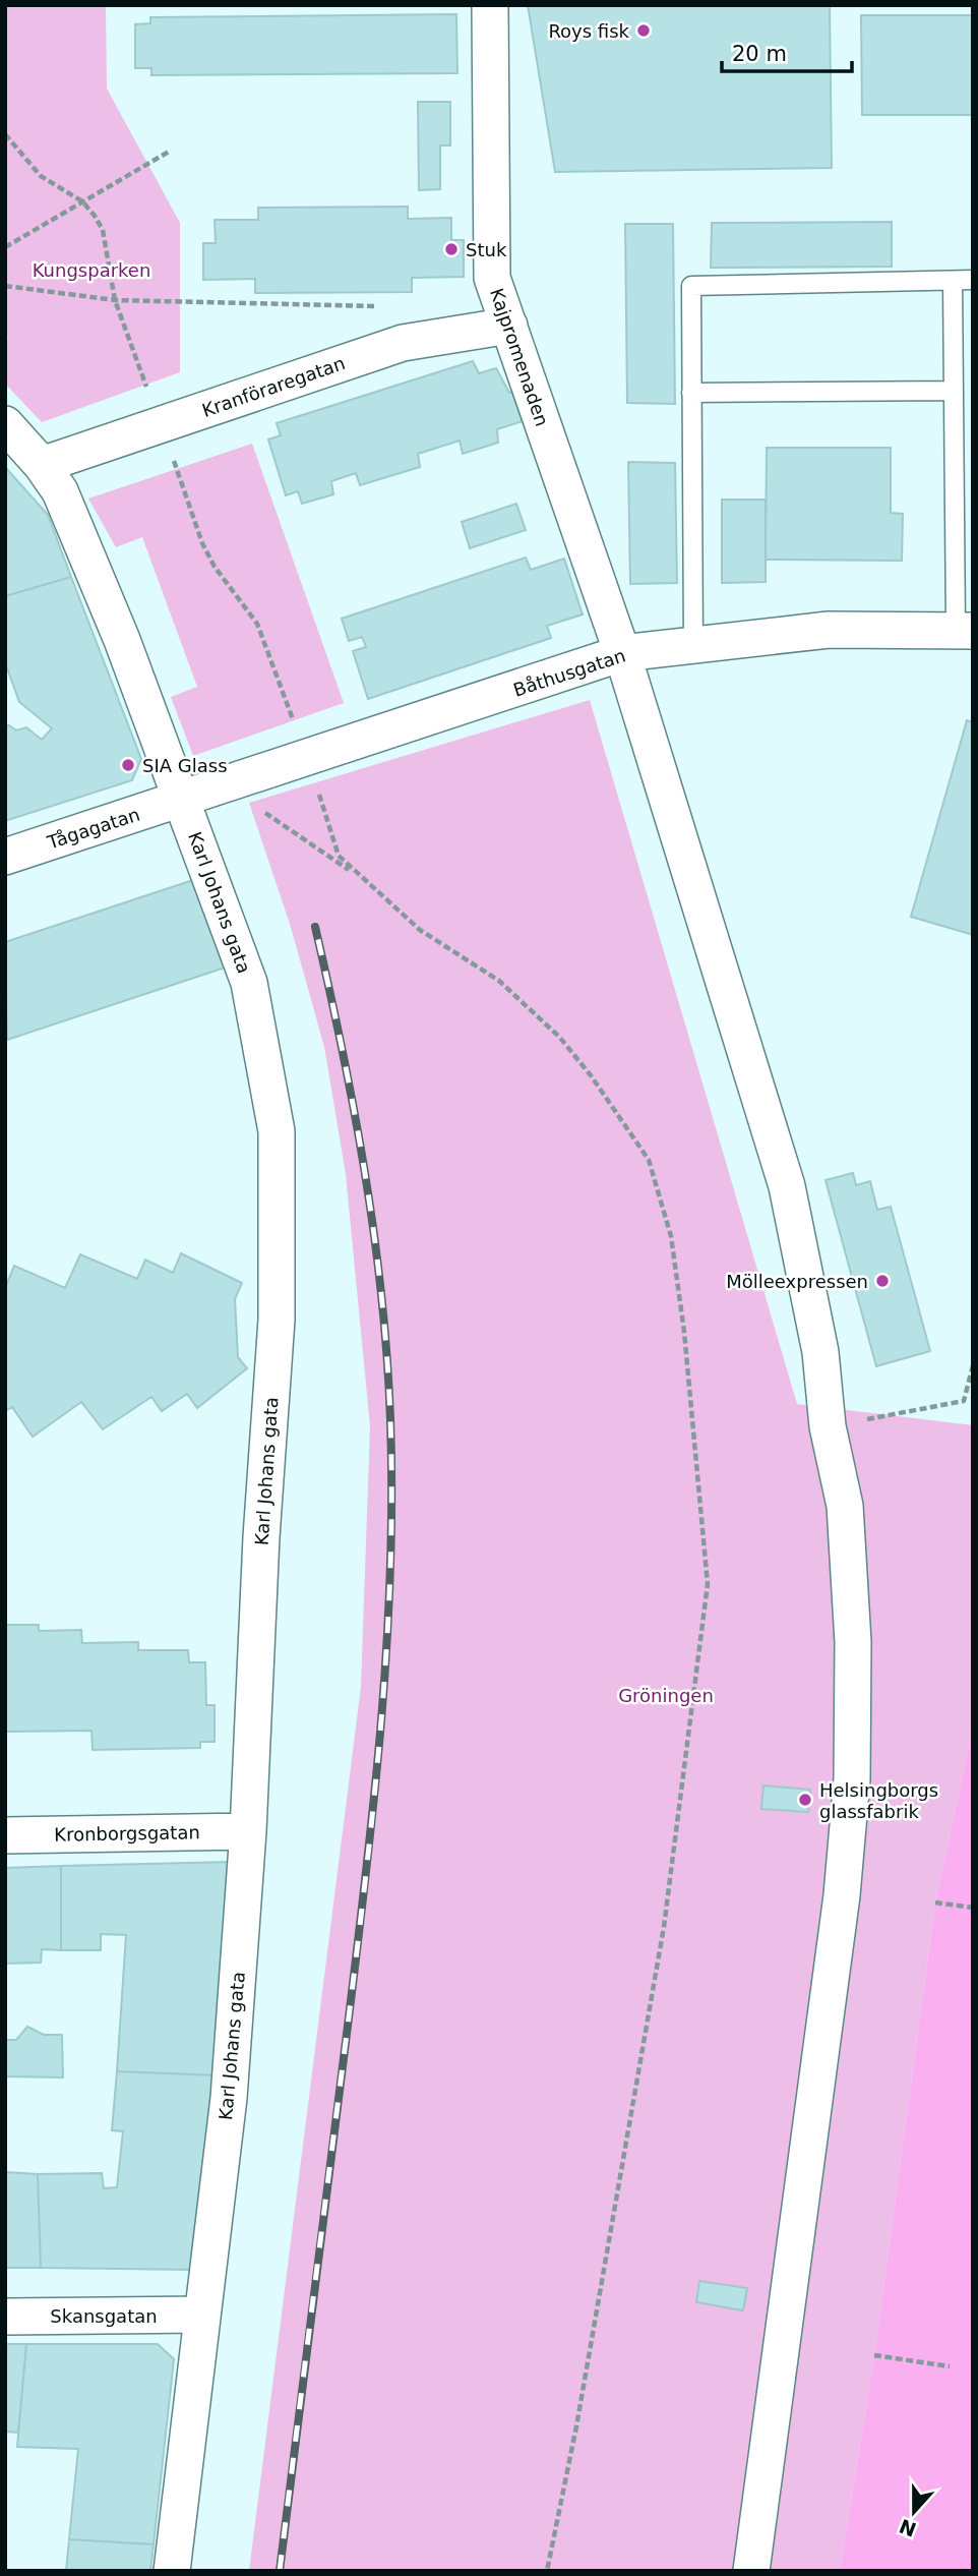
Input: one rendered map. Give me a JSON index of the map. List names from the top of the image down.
{
  "streets": {
    "street": [
      "Kajpromenaden",
      "Kranföraregatan",
      "Båthusgatan",
      "Tågagatan",
      "Karl Johans gata",
      "Kronborgsgatan",
      "Skansgatan"
    ]
  },
  "crossings": [
    ["Kajpromenaden", "Kranföraregatan"],
    ["Kajpromenaden", "Båthusgatan"],
    ["Kranföraregatan", "Karl Johans gata"],
    ["Båthusgatan", "Tågagatan"],
    ["Båthusgatan", "Karl Johans gata"],
    ["Tågagatan", "Karl Johans gata"],
    ["Karl Johans gata", "Kronborgsgatan"],
    ["Karl Johans gata", "Skansgatan"]
  ],
  "parks": ["Kungsparken", "Gröningen"],
  "places": [
    "Roys fisk",
    "Stuk",
    "SIA Glass",
    "Mölleexpressen",
    "Helsingborgs glassfabrik"
  ],
  "scale_bar": "20 m",
  "north": "bottom"
}
